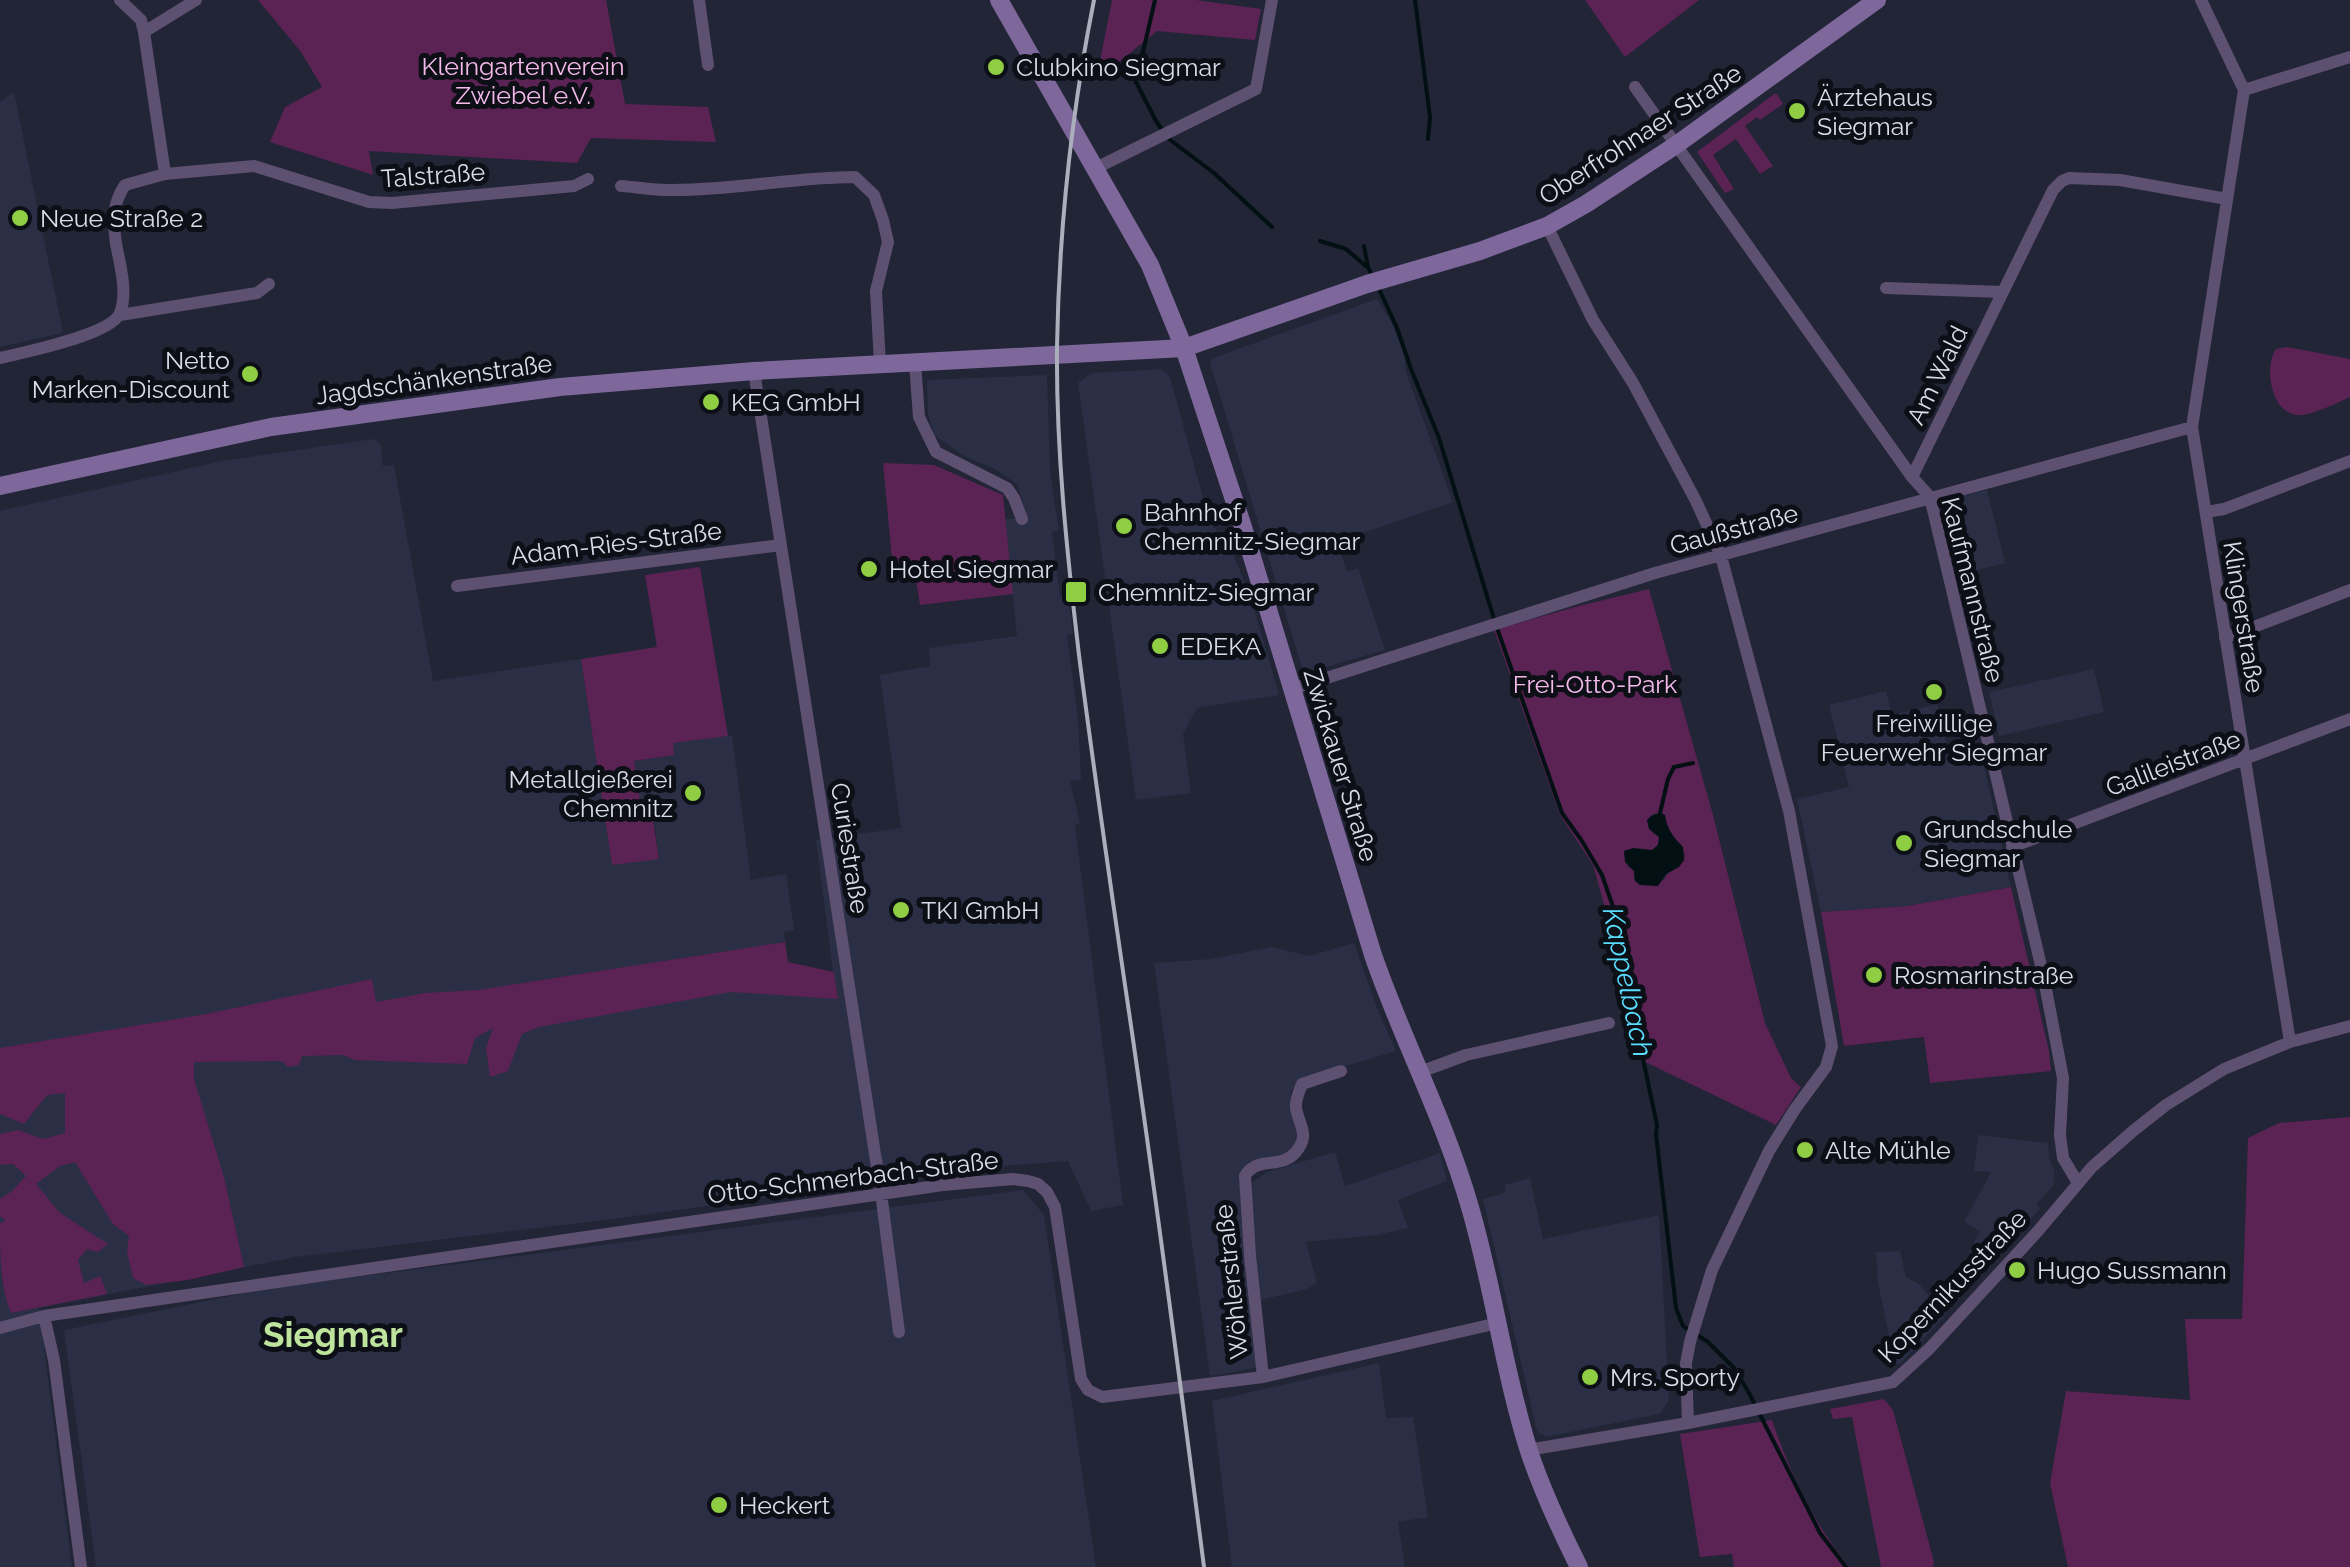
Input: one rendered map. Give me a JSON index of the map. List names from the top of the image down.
{
  "streets": {
    "main road": ["Oberfrohnaer Straße", "Jagdschänkenstraße", "Zwickauer Straße"],
    "street": [
      "Talstraße",
      "Am Wald",
      "Gaußstraße",
      "Adam-Ries-Straße",
      "Kaufmannstraße",
      "Klingerstraße",
      "Galileistraße",
      "Curiestraße",
      "Otto-Schmerbach-Straße",
      "Wöhlerstraße",
      "Kopernikusstraße"
    ]
  },
  "crossings": [
    ["Oberfrohnaer Straße", "Jagdschänkenstraße"],
    ["Oberfrohnaer Straße", "Kaufmannstraße"],
    ["Oberfrohnaer Straße", "Zwickauer Straße"],
    ["Am Wald", "Kaufmannstraße"],
    ["Am Wald", "Klingerstraße"],
    ["Jagdschänkenstraße", "Zwickauer Straße"],
    ["Jagdschänkenstraße", "Curiestraße"],
    ["Gaußstraße", "Kaufmannstraße"],
    ["Gaußstraße", "Klingerstraße"],
    ["Gaußstraße", "Zwickauer Straße"],
    ["Adam-Ries-Straße", "Curiestraße"],
    ["Kaufmannstraße", "Galileistraße"],
    ["Kaufmannstraße", "Kopernikusstraße"],
    ["Klingerstraße", "Galileistraße"],
    ["Klingerstraße", "Kopernikusstraße"],
    ["Zwickauer Straße", "Otto-Schmerbach-Straße"],
    ["Zwickauer Straße", "Kopernikusstraße"],
    ["Curiestraße", "Otto-Schmerbach-Straße"],
    ["Otto-Schmerbach-Straße", "Wöhlerstraße"]
  ],
  "districts": ["Siegmar"],
  "water": ["Kappelbach"],
  "parks": ["Kleingartenverein Zwiebel e.V.", "Frei-Otto-Park"],
  "places": {
    "other": [
      "Clubkino Siegmar",
      "Ärztehaus Siegmar",
      "Neue Straße 2",
      "Netto Marken-Discount",
      "KEG GmbH",
      "Bahnhof Chemnitz-Siegmar",
      "Hotel Siegmar",
      "EDEKA",
      "Freiwillige Feuerwehr Siegmar",
      "Metallgießerei Chemnitz",
      "Grundschule Siegmar",
      "TKI GmbH",
      "Rosmarinstraße",
      "Alte Mühle",
      "Hugo Sussmann",
      "Mrs. Sporty",
      "Heckert"
    ],
    "transit": ["Chemnitz-Siegmar"]
  }
}
